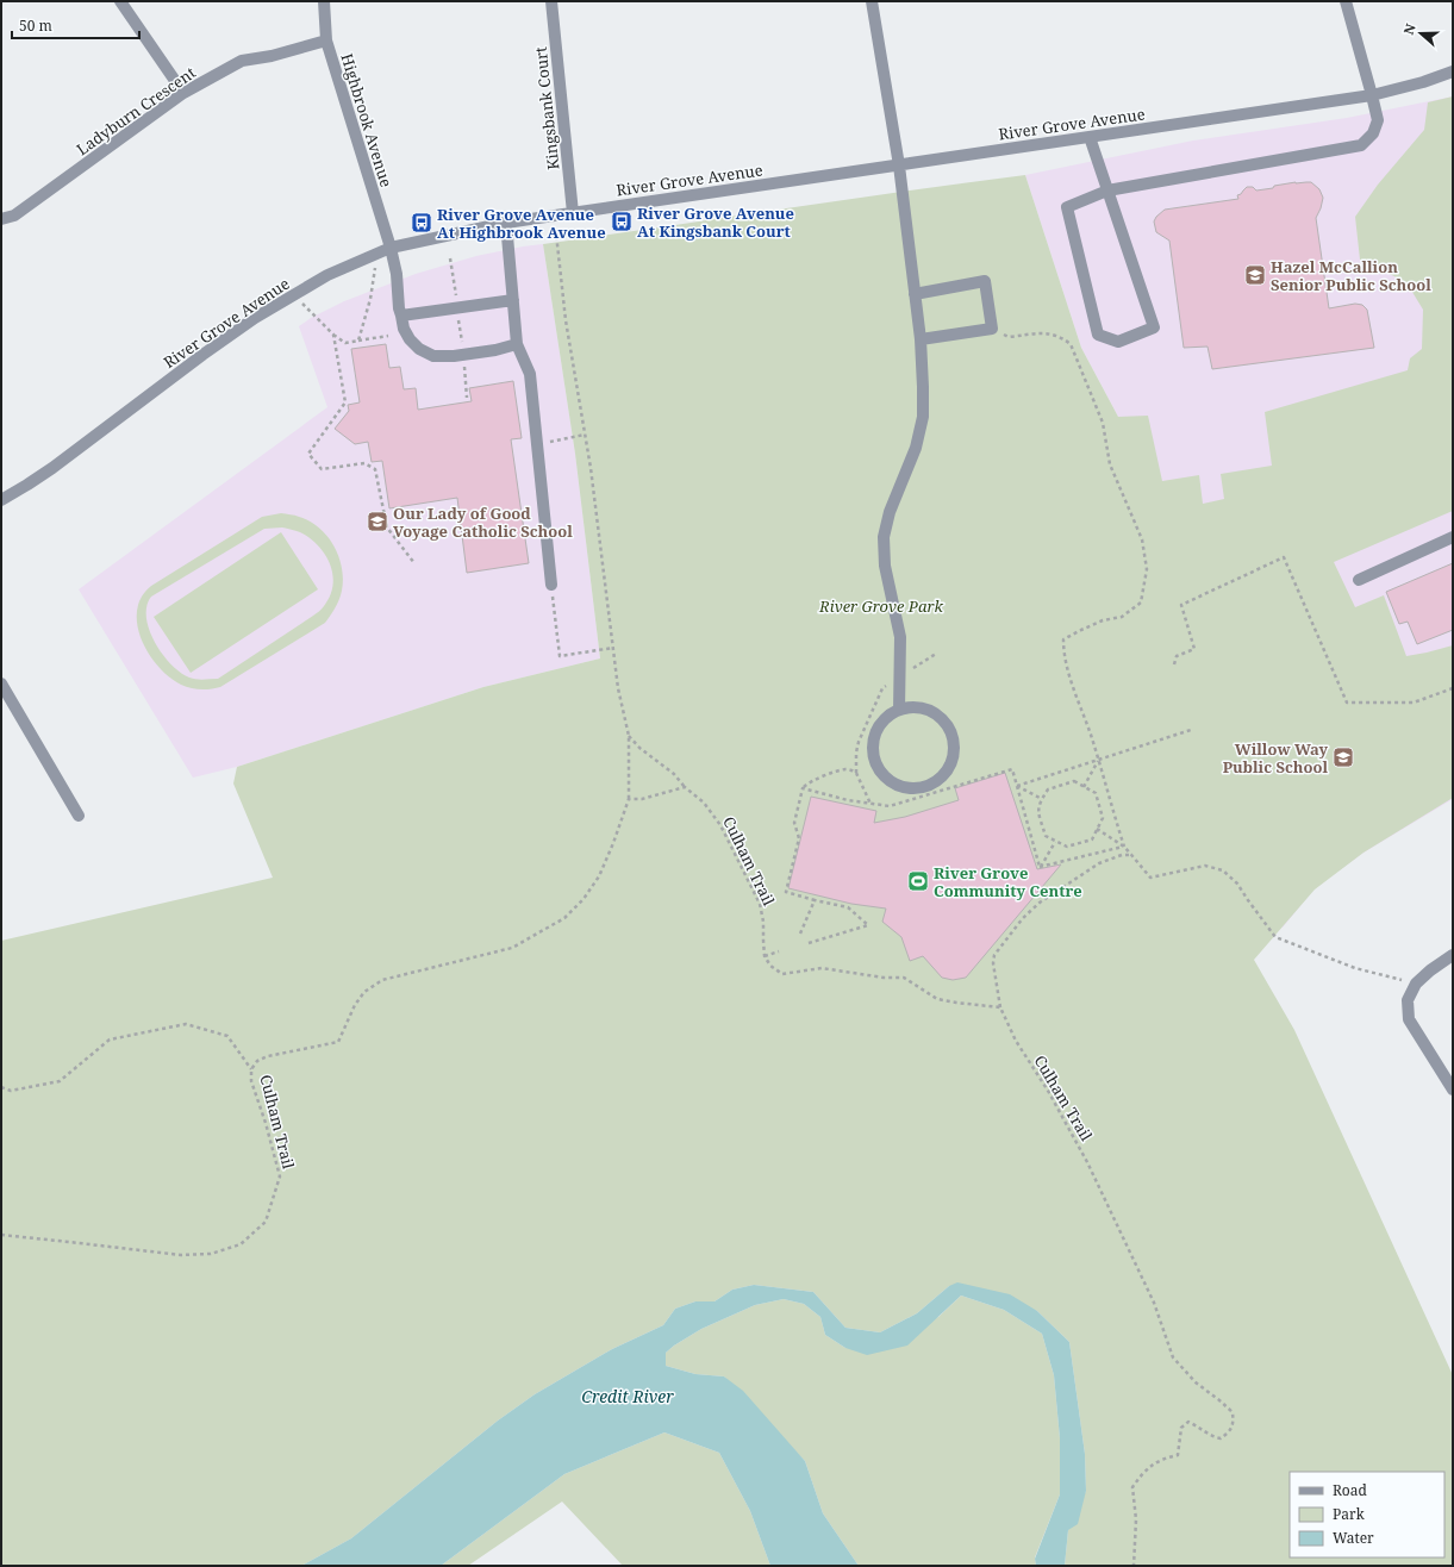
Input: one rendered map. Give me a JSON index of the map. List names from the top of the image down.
{
  "streets": {
    "street": [
      "Kingsbank Court",
      "Ladyburn Crescent",
      "Highbrook Avenue",
      "River Grove Avenue"
    ],
    "path": ["Culham Trail"]
  },
  "crossings": [
    ["Kingsbank Court", "River Grove Avenue"],
    ["Ladyburn Crescent", "Highbrook Avenue"],
    ["Highbrook Avenue", "River Grove Avenue"]
  ],
  "water": ["Credit River"],
  "parks": ["River Grove Park"],
  "places": {
    "bus stop": ["River Grove Avenue At Kingsbank Court", "River Grove Avenue At Highbrook Avenue"],
    "school or university": ["Hazel McCallion Senior Public School", "Our Lady of Good Voyage Catholic School", "Willow Way Public School"],
    "sports": ["River Grove Community Centre"]
  },
  "legend": ["Road", "Park", "Water"],
  "scale_bar": "50 m",
  "north": "left"
}
